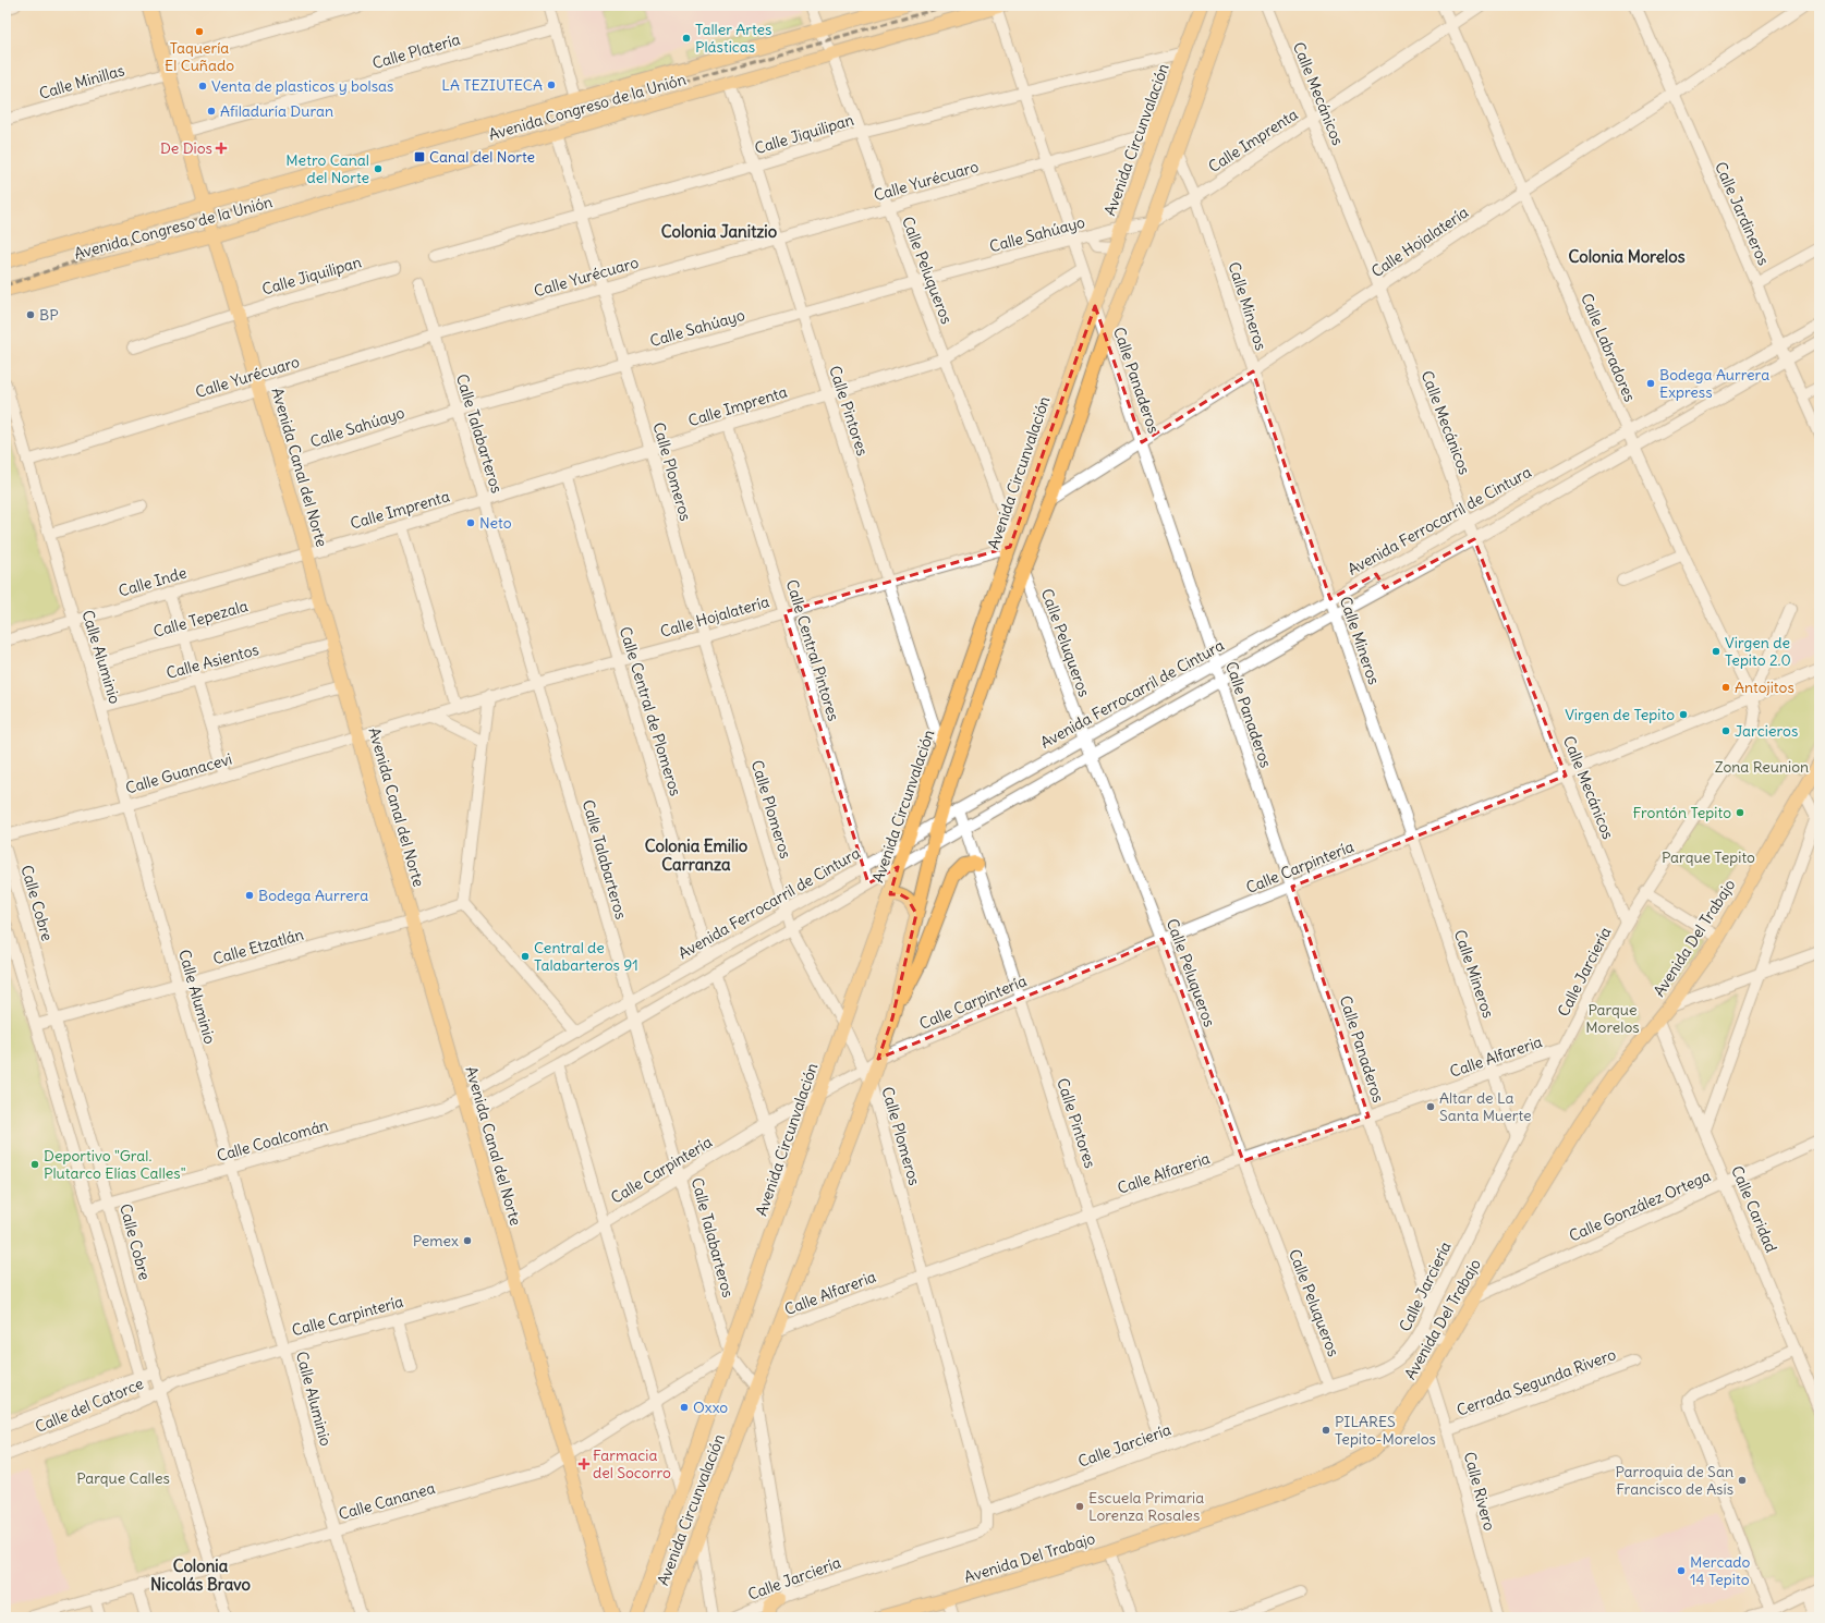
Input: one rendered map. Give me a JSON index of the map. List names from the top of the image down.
{
  "streets": {
    "main road": [
      "Avenida Congreso de la Unión",
      "Avenida Circunvalación",
      "Avenida Canal del Norte",
      "Avenida Del Trabajo"
    ],
    "street": [
      "Calle Platería",
      "Calle Minillas",
      "Calle Mecánicos",
      "Calle Jiquilipan",
      "Calle Imprenta",
      "Calle Yurécuaro",
      "Calle Jardineros",
      "Calle Sahúayo",
      "Calle Hojalatería",
      "Calle Peluqueros",
      "Calle Mineros",
      "Calle Labradores",
      "Calle Panaderos",
      "Calle Pintores",
      "Calle Talabarteros",
      "Calle Plomeros",
      "Avenida Ferrocarril de Cintura",
      "Calle Inde",
      "Calle Tepezala",
      "Calle Central Pintores",
      "Calle Aluminio",
      "Calle Asientos",
      "Calle Central de Plomeros",
      "Calle Guanacevi",
      "Calle Carpintería",
      "Calle Cobre",
      "Calle Etzatlán",
      "Calle Jarciería",
      "Calle Alfareria",
      "Calle Coalcomán",
      "Calle González Ortega",
      "Calle Caridad",
      "Cerrada Segunda Rivero",
      "Calle del Catorce",
      "Calle Rivero",
      "Calle Cananea"
    ]
  },
  "crossings": [
    ["Calle Platería", "Avenida Canal del Norte"],
    ["Calle Minillas", "Avenida Canal del Norte"],
    ["Calle Mecánicos", "Calle Imprenta"],
    ["Calle Mecánicos", "Calle Hojalatería"],
    ["Calle Mecánicos", "Avenida Ferrocarril de Cintura"],
    ["Calle Mecánicos", "Calle Carpintería"],
    ["Calle Mecánicos", "Calle Jarciería"],
    ["Avenida Congreso de la Unión", "Calle Peluqueros"],
    ["Avenida Congreso de la Unión", "Calle Panaderos"],
    ["Avenida Congreso de la Unión", "Calle Pintores"],
    ["Avenida Congreso de la Unión", "Avenida Canal del Norte"],
    ["Avenida Congreso de la Unión", "Calle Plomeros"],
    ["Calle Jiquilipan", "Avenida Circunvalación"],
    ["Calle Jiquilipan", "Calle Peluqueros"],
    ["Calle Jiquilipan", "Calle Panaderos"],
    ["Calle Jiquilipan", "Calle Pintores"],
    ["Calle Jiquilipan", "Avenida Canal del Norte"],
    ["Calle Jiquilipan", "Calle Plomeros"],
    ["Avenida Circunvalación", "Calle Imprenta"],
    ["Avenida Circunvalación", "Calle Yurécuaro"],
    ["Avenida Circunvalación", "Calle Sahúayo"],
    ["Avenida Circunvalación", "Calle Hojalatería"],
    ["Avenida Circunvalación", "Calle Peluqueros"],
    ["Avenida Circunvalación", "Calle Mineros"],
    ["Avenida Circunvalación", "Calle Panaderos"],
    ["Avenida Circunvalación", "Calle Pintores"],
    ["Avenida Circunvalación", "Calle Talabarteros"],
    ["Avenida Circunvalación", "Calle Plomeros"],
    ["Avenida Circunvalación", "Avenida Ferrocarril de Cintura"],
    ["Avenida Circunvalación", "Calle Carpintería"],
    ["Avenida Circunvalación", "Calle Alfareria"],
    ["Avenida Circunvalación", "Calle Cananea"],
    ["Calle Imprenta", "Calle Sahúayo"],
    ["Calle Imprenta", "Calle Peluqueros"],
    ["Calle Imprenta", "Calle Mineros"],
    ["Calle Imprenta", "Calle Labradores"],
    ["Calle Imprenta", "Calle Panaderos"],
    ["Calle Imprenta", "Calle Pintores"],
    ["Calle Imprenta", "Calle Talabarteros"],
    ["Calle Imprenta", "Avenida Canal del Norte"],
    ["Calle Imprenta", "Calle Plomeros"],
    ["Calle Imprenta", "Calle Inde"],
    ["Calle Imprenta", "Calle Central Pintores"],
    ["Calle Imprenta", "Calle Central de Plomeros"],
    ["Calle Yurécuaro", "Calle Peluqueros"],
    ["Calle Yurécuaro", "Calle Panaderos"],
    ["Calle Yurécuaro", "Calle Pintores"],
    ["Calle Yurécuaro", "Calle Talabarteros"],
    ["Calle Yurécuaro", "Avenida Canal del Norte"],
    ["Calle Yurécuaro", "Calle Plomeros"],
    ["Calle Yurécuaro", "Calle Aluminio"],
    ["Calle Jardineros", "Calle Hojalatería"],
    ["Calle Jardineros", "Avenida Ferrocarril de Cintura"],
    ["Calle Sahúayo", "Calle Peluqueros"],
    ["Calle Sahúayo", "Calle Panaderos"],
    ["Calle Sahúayo", "Calle Pintores"],
    ["Calle Sahúayo", "Calle Talabarteros"],
    ["Calle Sahúayo", "Avenida Canal del Norte"],
    ["Calle Sahúayo", "Calle Plomeros"],
    ["Calle Hojalatería", "Calle Peluqueros"],
    ["Calle Hojalatería", "Calle Mineros"],
    ["Calle Hojalatería", "Calle Labradores"],
    ["Calle Hojalatería", "Calle Panaderos"],
    ["Calle Hojalatería", "Calle Pintores"],
    ["Calle Hojalatería", "Calle Talabarteros"],
    ["Calle Hojalatería", "Avenida Canal del Norte"],
    ["Calle Hojalatería", "Calle Plomeros"],
    ["Calle Hojalatería", "Calle Central Pintores"],
    ["Calle Hojalatería", "Calle Central de Plomeros"],
    ["Calle Hojalatería", "Calle Guanacevi"],
    ["Calle Peluqueros", "Avenida Ferrocarril de Cintura"],
    ["Calle Peluqueros", "Calle Carpintería"],
    ["Calle Peluqueros", "Calle Jarciería"],
    ["Calle Peluqueros", "Calle Alfareria"],
    ["Calle Mineros", "Avenida Ferrocarril de Cintura"],
    ["Calle Mineros", "Calle Carpintería"],
    ["Calle Mineros", "Calle Jarciería"],
    ["Calle Mineros", "Calle Alfareria"],
    ["Calle Labradores", "Avenida Ferrocarril de Cintura"],
    ["Calle Labradores", "Calle Carpintería"],
    ["Calle Labradores", "Calle Jarciería"],
    ["Calle Panaderos", "Avenida Ferrocarril de Cintura"],
    ["Calle Panaderos", "Calle Carpintería"],
    ["Calle Panaderos", "Calle Jarciería"],
    ["Calle Panaderos", "Calle Alfareria"],
    ["Calle Pintores", "Avenida Ferrocarril de Cintura"],
    ["Calle Pintores", "Calle Carpintería"],
    ["Calle Pintores", "Calle Jarciería"],
    ["Calle Pintores", "Calle Alfareria"],
    ["Calle Talabarteros", "Avenida Ferrocarril de Cintura"],
    ["Calle Talabarteros", "Calle Carpintería"],
    ["Calle Talabarteros", "Calle Jarciería"],
    ["Calle Talabarteros", "Calle Cananea"],
    ["Avenida Canal del Norte", "Avenida Ferrocarril de Cintura"],
    ["Avenida Canal del Norte", "Calle Inde"],
    ["Avenida Canal del Norte", "Calle Tepezala"],
    ["Avenida Canal del Norte", "Calle Asientos"],
    ["Avenida Canal del Norte", "Calle Guanacevi"],
    ["Avenida Canal del Norte", "Calle Carpintería"],
    ["Avenida Canal del Norte", "Calle Etzatlán"],
    ["Avenida Canal del Norte", "Calle Coalcomán"],
    ["Avenida Canal del Norte", "Calle Cananea"],
    ["Calle Plomeros", "Avenida Ferrocarril de Cintura"],
    ["Calle Plomeros", "Calle Carpintería"],
    ["Calle Plomeros", "Calle Jarciería"],
    ["Calle Plomeros", "Calle Alfareria"],
    ["Avenida Ferrocarril de Cintura", "Calle Central Pintores"],
    ["Avenida Ferrocarril de Cintura", "Calle Central de Plomeros"],
    ["Avenida Ferrocarril de Cintura", "Calle Coalcomán"],
    ["Calle Inde", "Calle Aluminio"],
    ["Calle Tepezala", "Calle Aluminio"],
    ["Calle Aluminio", "Calle Asientos"],
    ["Calle Aluminio", "Calle Guanacevi"],
    ["Calle Aluminio", "Calle Carpintería"],
    ["Calle Aluminio", "Calle Etzatlán"],
    ["Calle Aluminio", "Calle Coalcomán"],
    ["Calle Aluminio", "Calle Cananea"],
    ["Calle Carpintería", "Calle Cobre"],
    ["Calle Carpintería", "Calle Jarciería"],
    ["Calle Carpintería", "Calle del Catorce"],
    ["Calle Cobre", "Calle Etzatlán"],
    ["Calle Cobre", "Calle Coalcomán"],
    ["Calle Cobre", "Calle del Catorce"],
    ["Calle Cobre", "Calle Cananea"],
    ["Avenida Del Trabajo", "Calle González Ortega"],
    ["Avenida Del Trabajo", "Calle Caridad"],
    ["Avenida Del Trabajo", "Calle Rivero"],
    ["Calle Jarciería", "Calle Alfareria"],
    ["Calle González Ortega", "Calle Caridad"],
    ["Cerrada Segunda Rivero", "Calle Rivero"]
  ],
  "districts": [
    "Colonia Janitzio",
    "Colonia Morelos",
    "Colonia Emilio Carranza",
    "Colonia Nicolás Bravo"
  ],
  "parks": [
    "Zona Reunion",
    "Parque Tepito",
    "Parque Morelos",
    "Parque Calles"
  ],
  "places": {
    "other": [
      "Taquería El Cuñado",
      "Taller Artes Plásticas",
      "LA TEZIUTECA",
      "Venta de plasticos y bolsas",
      "Afiladuría Duran",
      "Metro Canal del Norte",
      "BP",
      "Bodega Aurrera Express",
      "Neto",
      "Virgen de Tepito 2.0",
      "Antojitos",
      "Virgen de Tepito",
      "Jarcieros",
      "Frontón Tepito",
      "Bodega Aurrera",
      "Central de Talabarteros 91",
      "Altar de La Santa Muerte",
      "Deportivo \"Gral. Plutarco Elías Calles\"",
      "Pemex",
      "Oxxo",
      "PILARES Tepito-Morelos",
      "Parroquia de San Francisco de Asís",
      "Escuela Primaria Lorenza Rosales",
      "Mercado 14 Tepito"
    ],
    "health": ["De Dios", "Farmacia del Socorro"],
    "transit": ["Canal del Norte"]
  }
}
